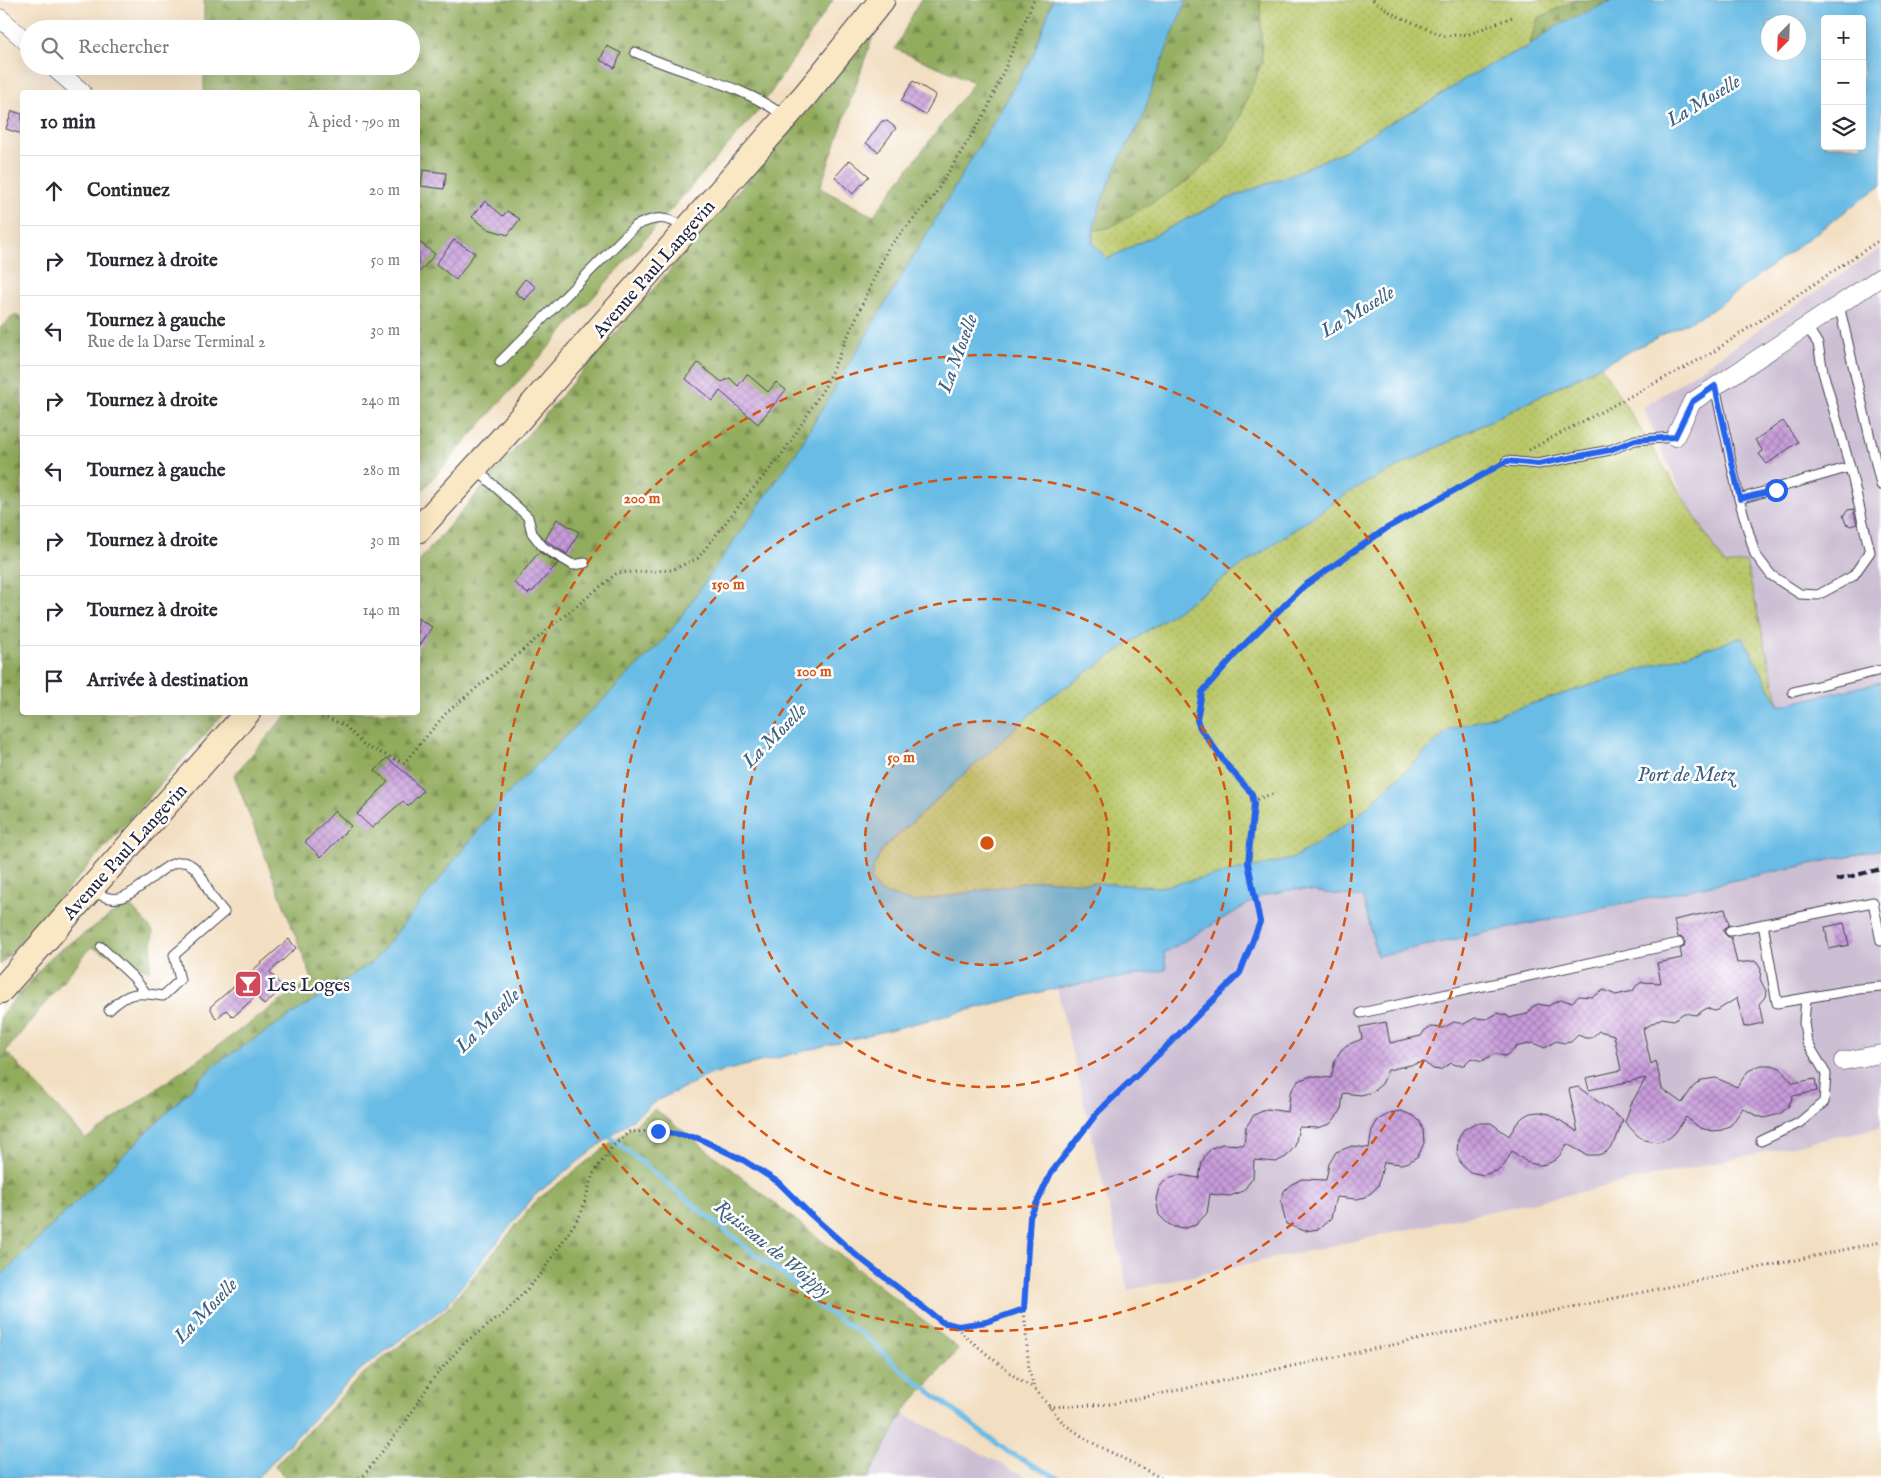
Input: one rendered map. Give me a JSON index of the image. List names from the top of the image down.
{
  "streets": {
    "main road": ["Avenue Paul Langevin"]
  },
  "water": ["La Moselle", "Port de Metz", "Ruisseau de Woippy"],
  "places": {
    "bar": ["Les Loges"]
  },
  "north": "bottom left",
  "page": {
    "map_buttons": ["+", "−"],
    "search": "Rechercher",
    "heading": ["10 min", "À pied · 790 m"],
    "list": [
      ["Continuez", "20 m"],
      ["Tournez à droite", "50 m"],
      ["Tournez à gauche", "Rue de la Darse Terminal 2", "30 m"],
      ["Tournez à droite", "240 m"],
      ["Tournez à gauche", "280 m"],
      ["Tournez à droite", "30 m"],
      ["Tournez à droite", "140 m"],
      "Arrivée à destination"
    ]
  },
  "rings": [
    "200 m",
    "150 m",
    "100 m",
    "50 m"
  ]
}
